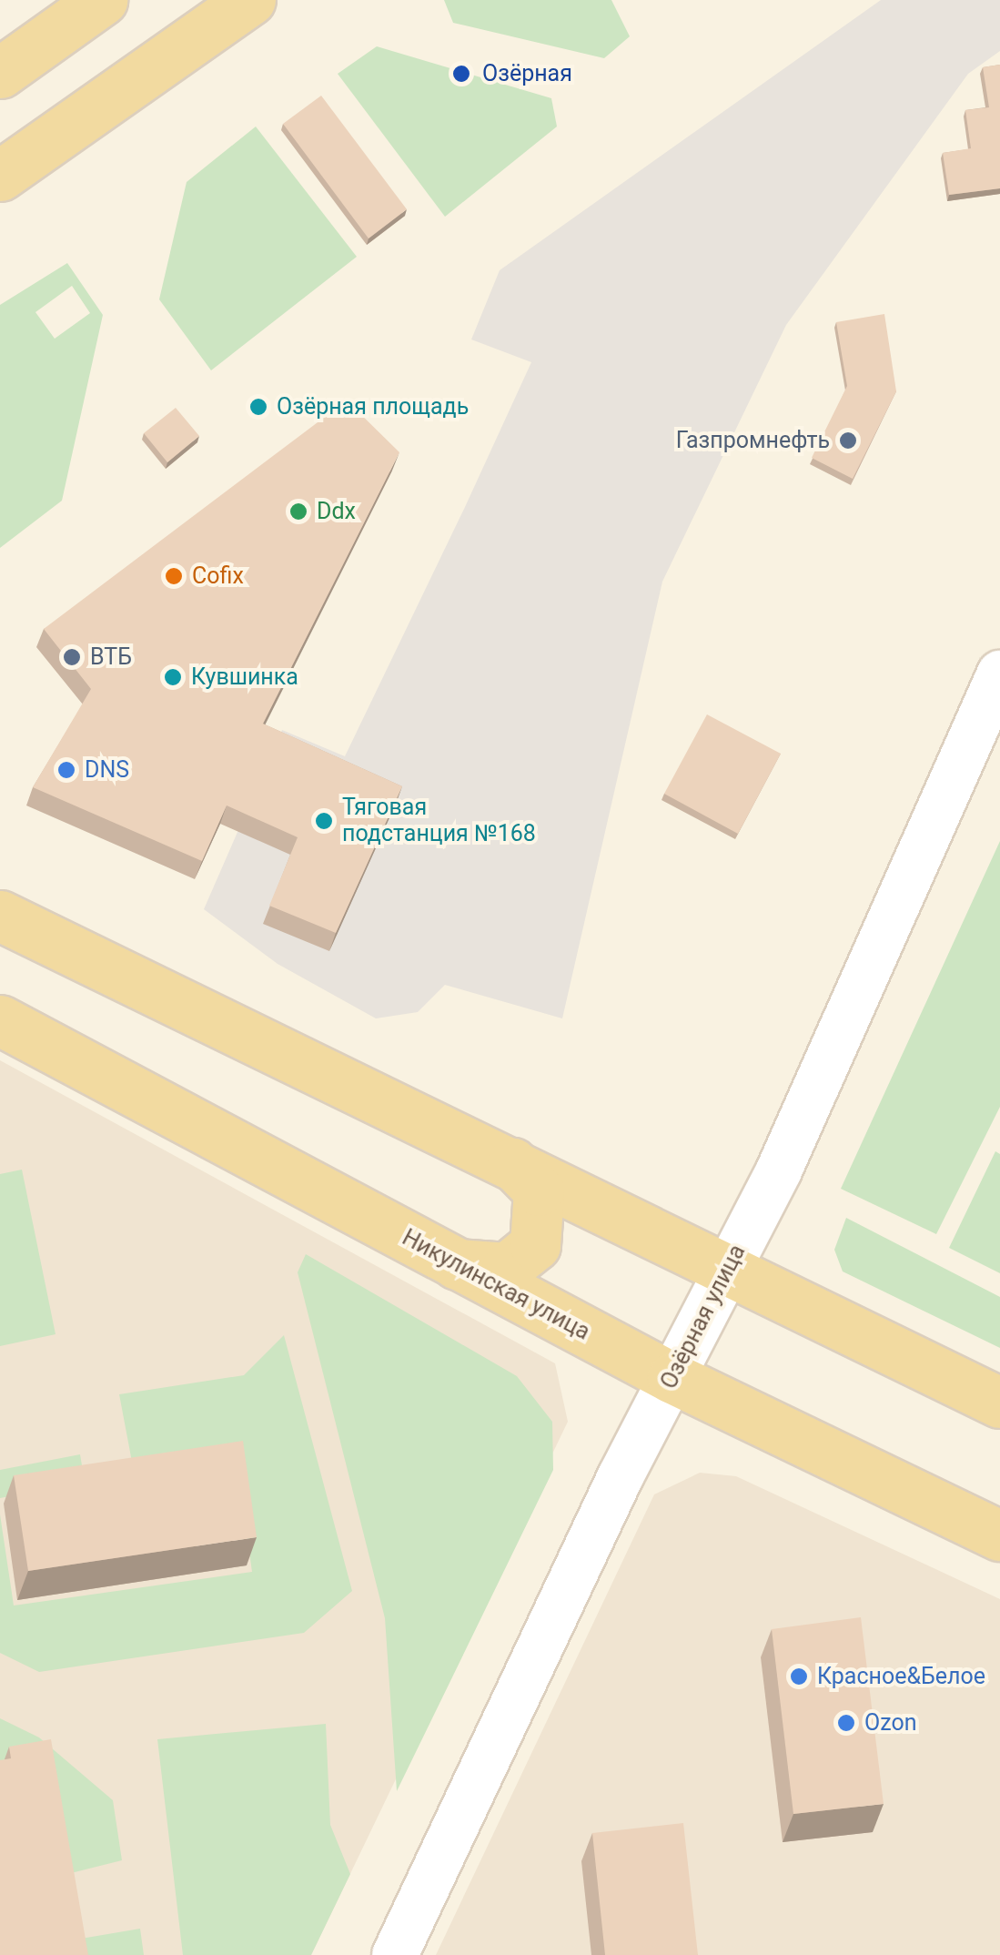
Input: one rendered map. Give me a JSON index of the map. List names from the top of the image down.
{
  "streets": {
    "main road": ["Никулинская улица"],
    "street": ["Озёрная улица"]
  },
  "crossings": [
    ["Никулинская улица", "Озёрная улица"]
  ],
  "places": [
    "Озёрная",
    "Озёрная площадь",
    "Газпромнефть",
    "Ddx",
    "Cofix",
    "ВТБ",
    "Кувшинка",
    "DNS",
    "Тяговая подстанция №168",
    "Красное&Белое",
    "Ozon"
  ]
}
